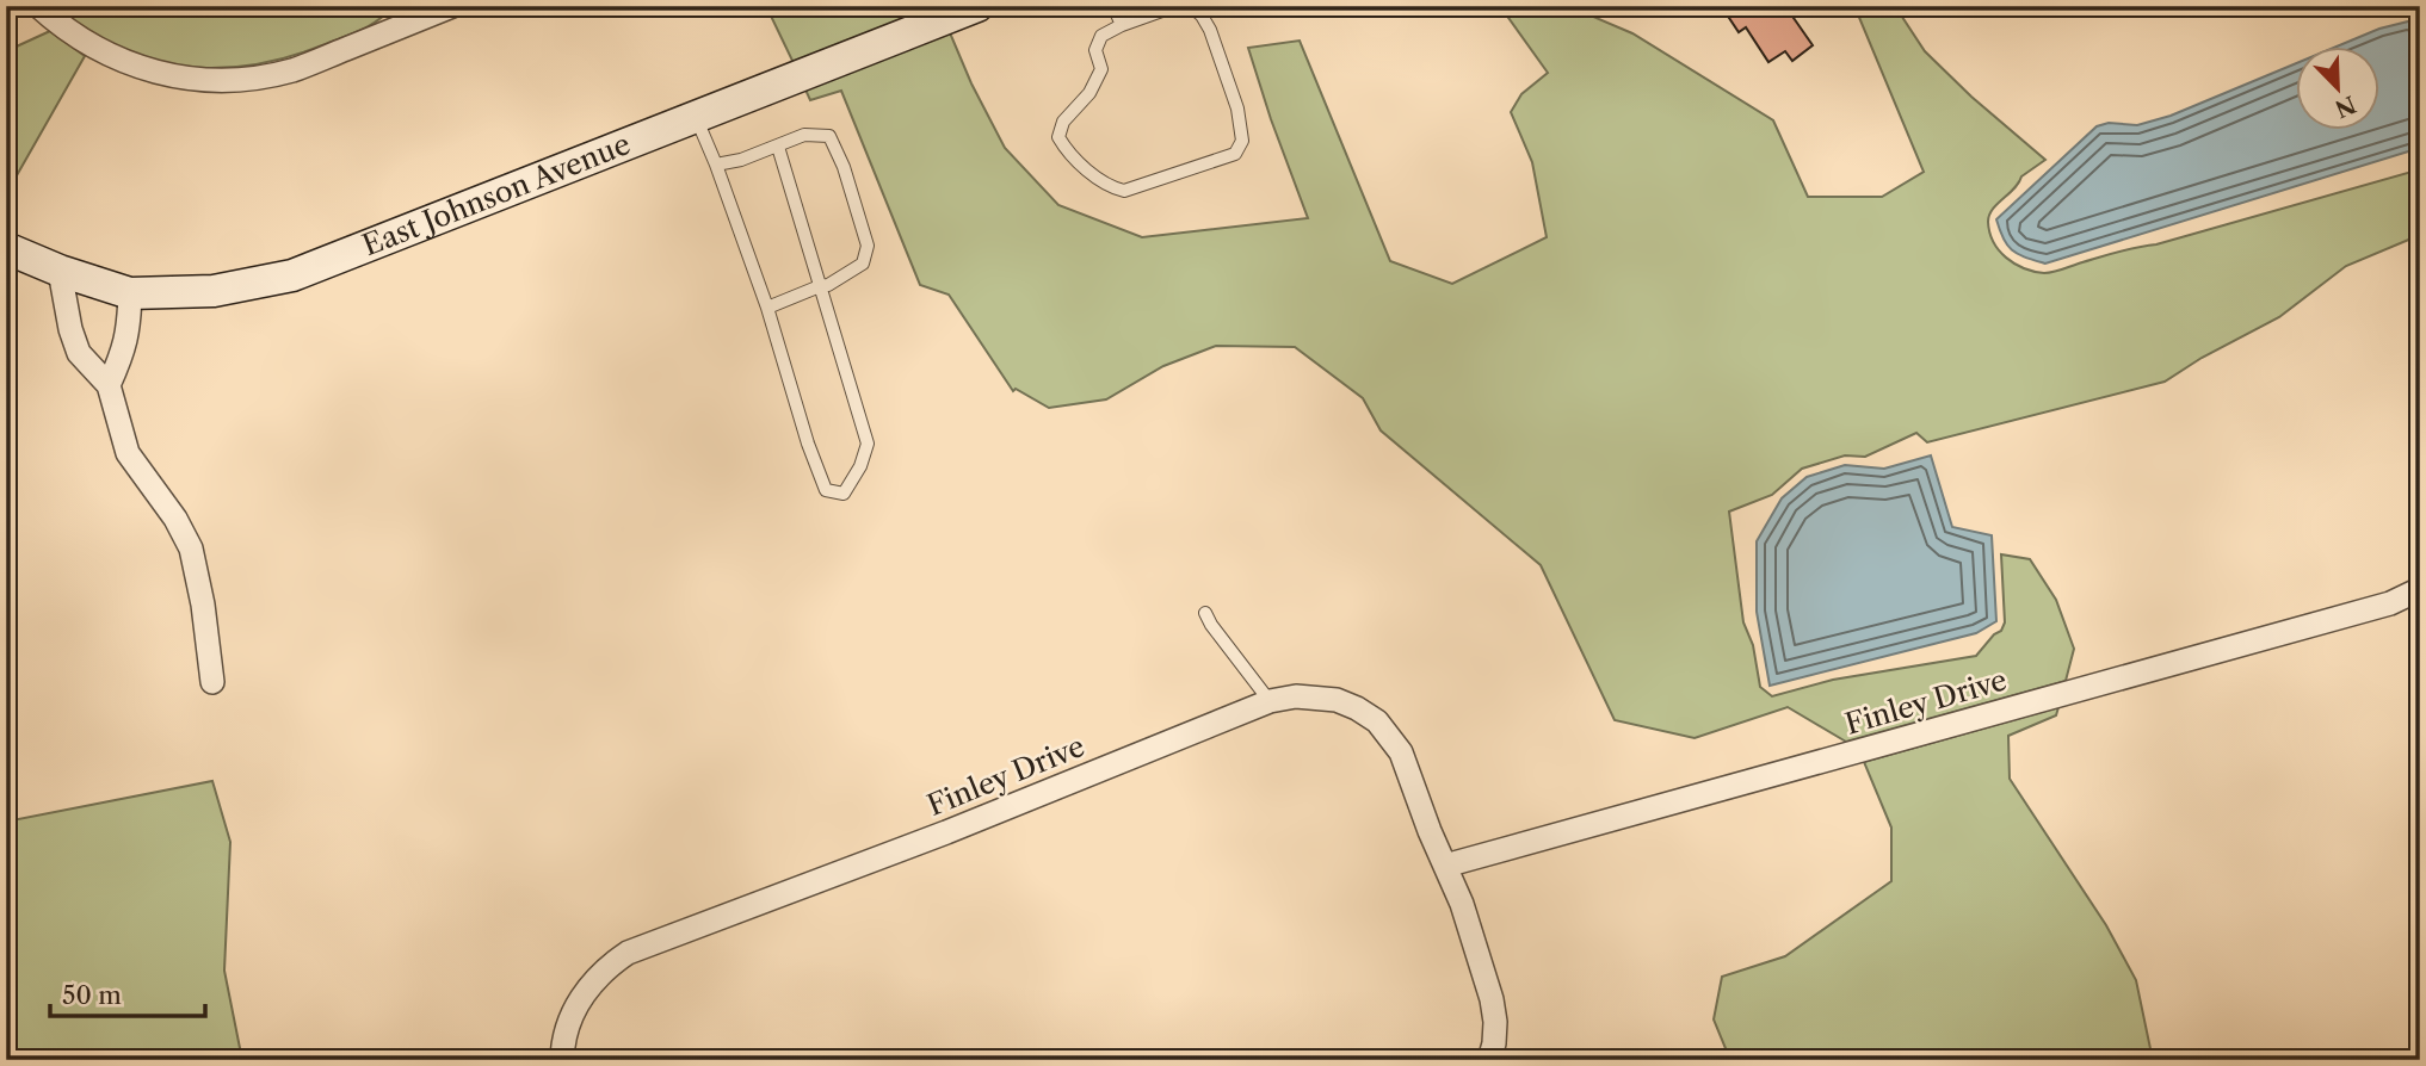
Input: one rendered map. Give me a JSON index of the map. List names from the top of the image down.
{
  "streets": {
    "main road": ["East Johnson Avenue"],
    "street": ["Finley Drive"]
  },
  "scale_bar": "50 m",
  "north": "bottom right"
}
